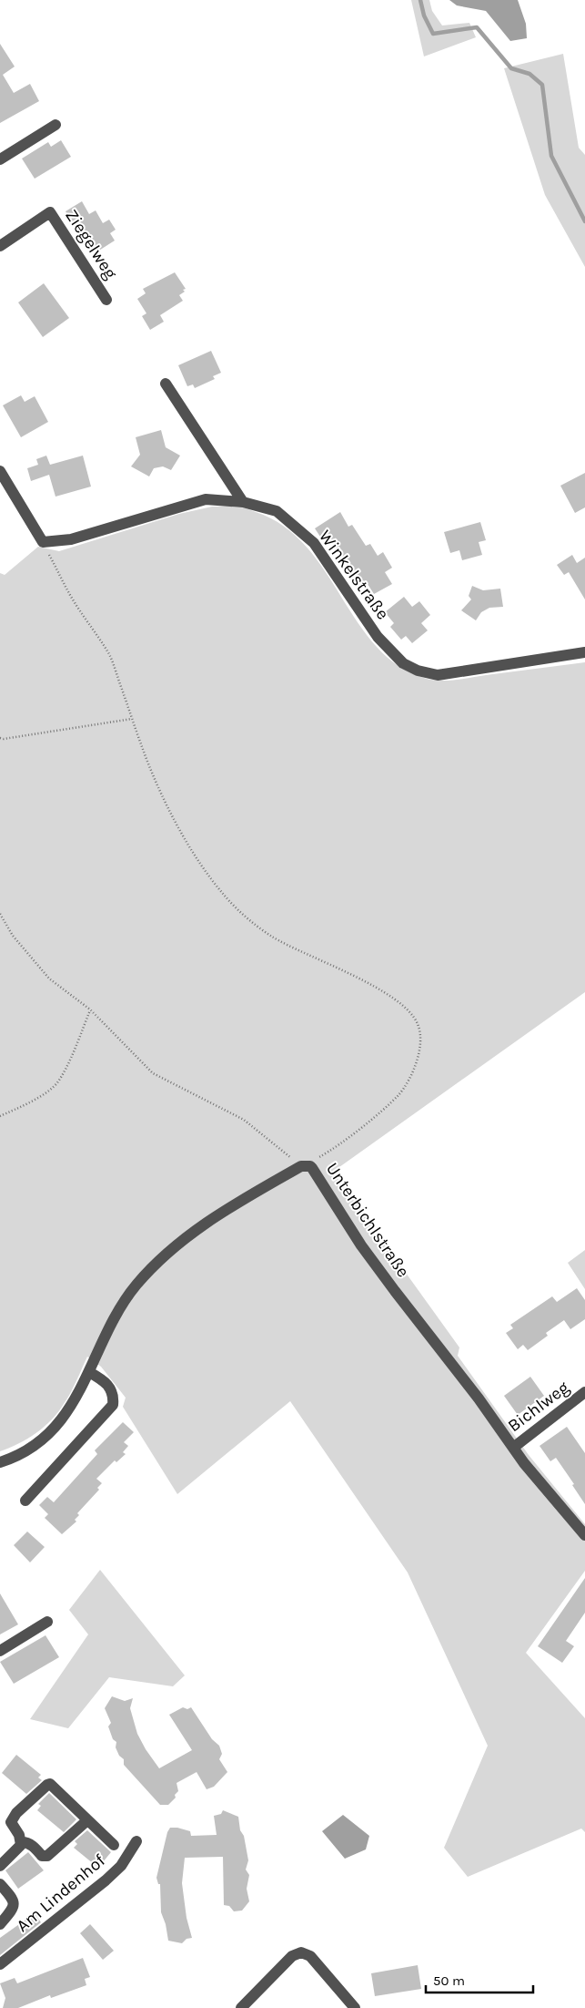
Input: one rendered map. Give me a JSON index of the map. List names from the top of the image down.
{
  "streets": {
    "street": [
      "Ziegelweg",
      "Winkelstraße",
      "Unterbichlstraße",
      "Bichlweg",
      "Am Lindenhof"
    ]
  },
  "crossings": [
    ["Unterbichlstraße", "Bichlweg"]
  ],
  "scale_bar": "50 m"
}
